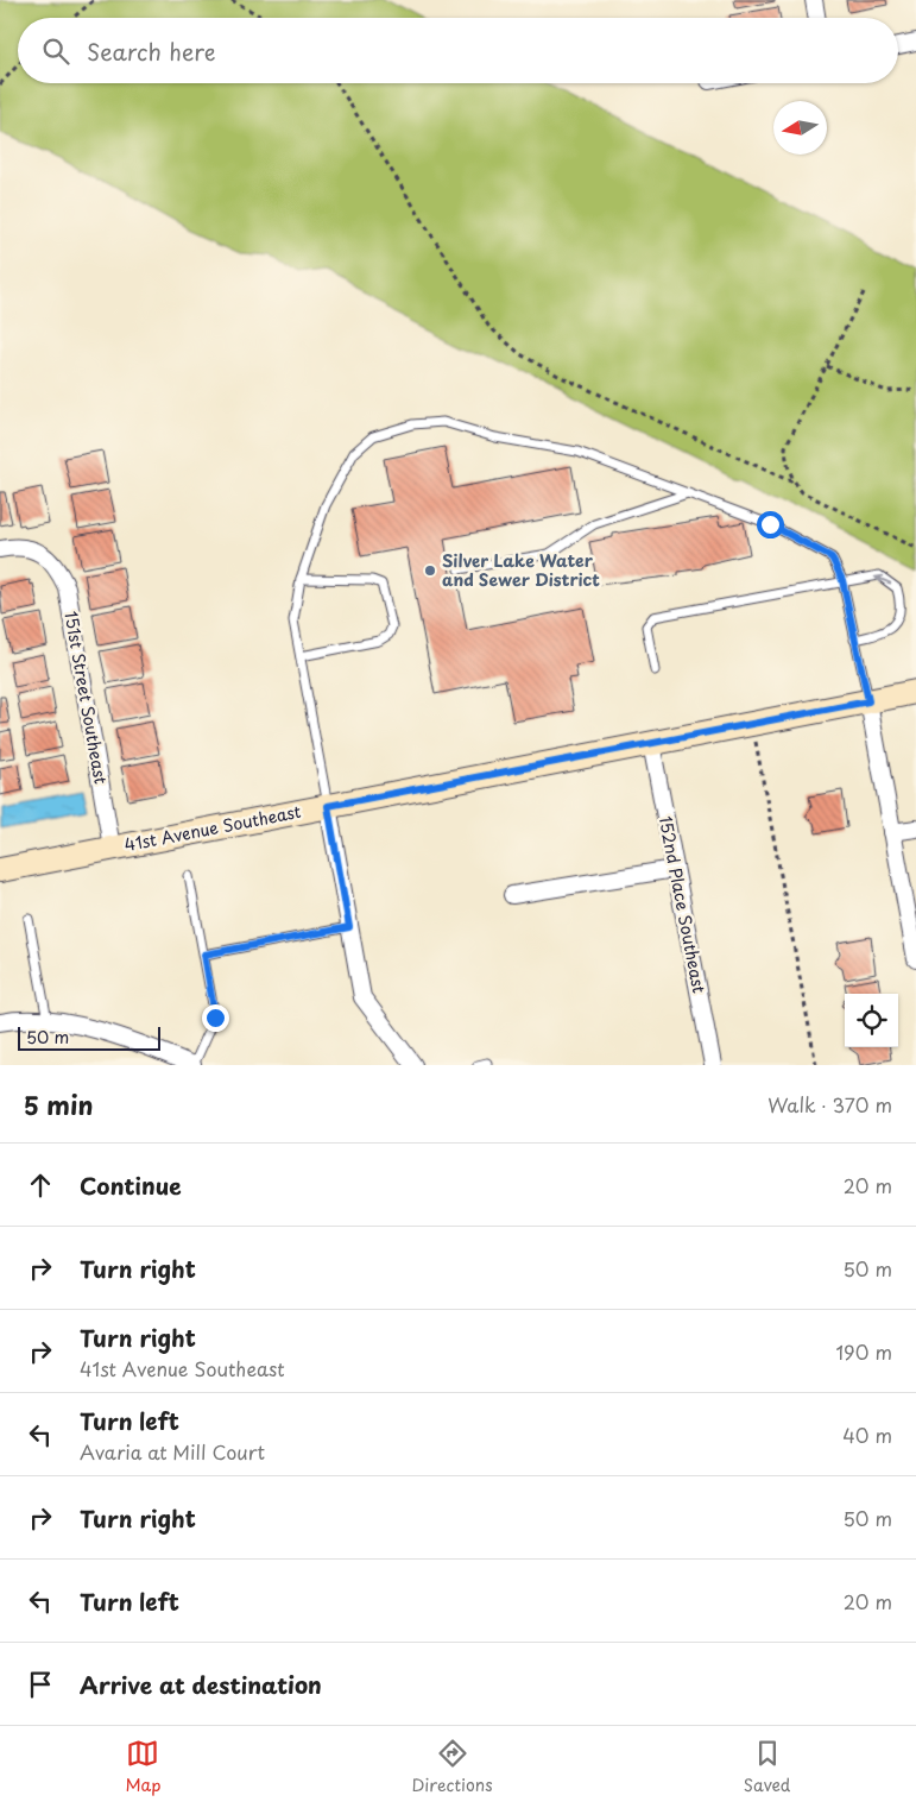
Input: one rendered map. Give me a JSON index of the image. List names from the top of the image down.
{
  "streets": {
    "street": ["151st Street Southeast", "41st Avenue Southeast", "152nd Place Southeast"]
  },
  "crossings": [
    ["151st Street Southeast", "41st Avenue Southeast"],
    ["41st Avenue Southeast", "152nd Place Southeast"]
  ],
  "places": ["Silver Lake Water and Sewer District"],
  "scale_bar": "50 m",
  "north": "left",
  "page": {
    "search": "Search here",
    "scale": "50 m",
    "heading": ["5 min", "Walk · 370 m"],
    "list": [
      ["Continue", "20 m"],
      ["Turn right", "50 m"],
      ["Turn right", "41st Avenue Southeast", "190 m"],
      ["Turn left", "Avaria at Mill Court", "40 m"],
      ["Turn right", "50 m"],
      ["Turn left", "20 m"],
      "Arrive at destination"
    ],
    "nav": ["Map", "Directions", "Saved"]
  }
}
